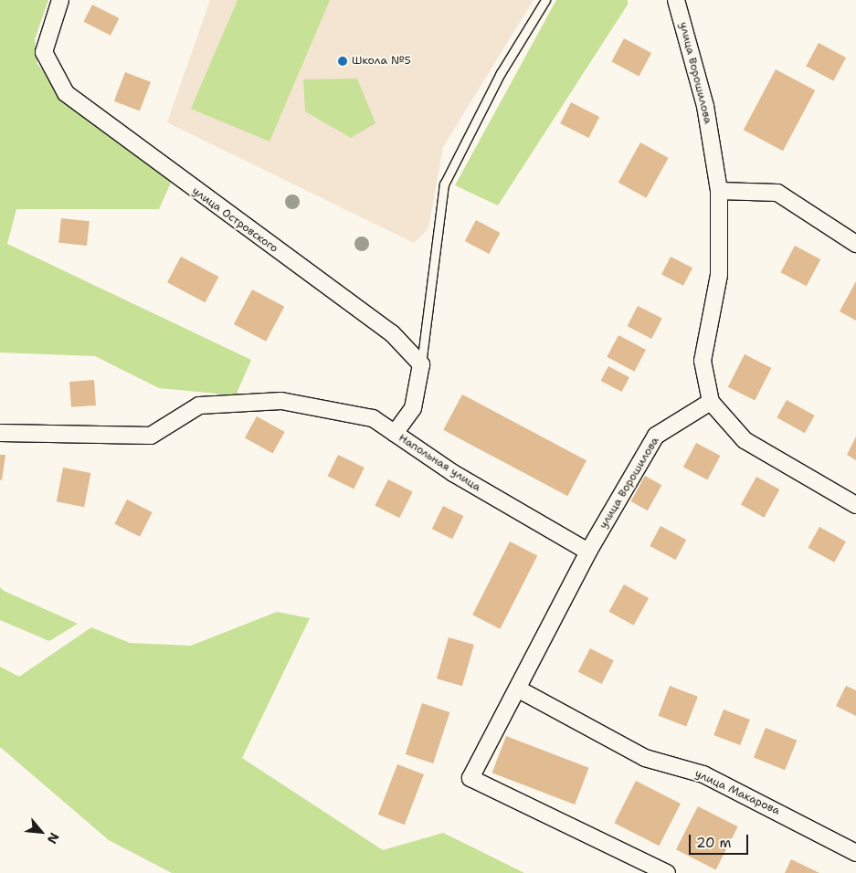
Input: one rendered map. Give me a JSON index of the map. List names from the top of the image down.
{
  "streets": {
    "street": [
      "улица Ворошилова",
      "улица Островского",
      "Напольная улица",
      "улица Макарова"
    ]
  },
  "crossings": [
    ["улица Ворошилова", "Напольная улица"],
    ["улица Ворошилова", "улица Макарова"]
  ],
  "places": ["Школа №5"],
  "scale_bar": "20 m",
  "north": "bottom right"
}
